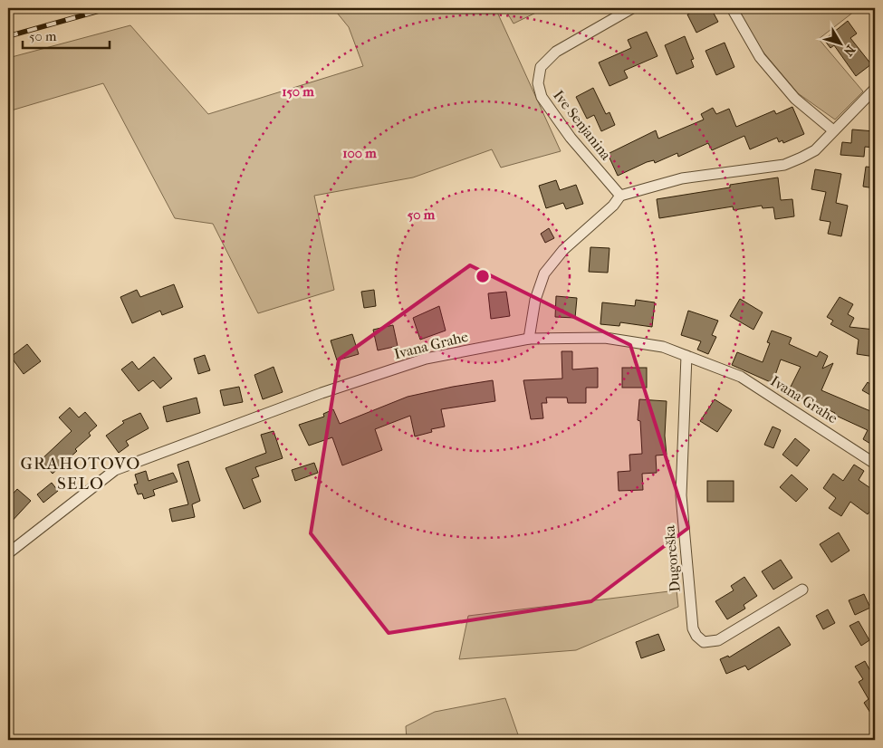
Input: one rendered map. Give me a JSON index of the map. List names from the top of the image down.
{
  "streets": {
    "street": ["Ive Senjanina", "Ivana Grahe", "Dugoreška"]
  },
  "crossings": [
    ["Ivana Grahe", "Dugoreška"]
  ],
  "districts": ["GRAHOTOVO SELO"],
  "scale_bar": "50 m",
  "north": "bottom right",
  "rings": ["150 m", "100 m", "50 m"]
}
